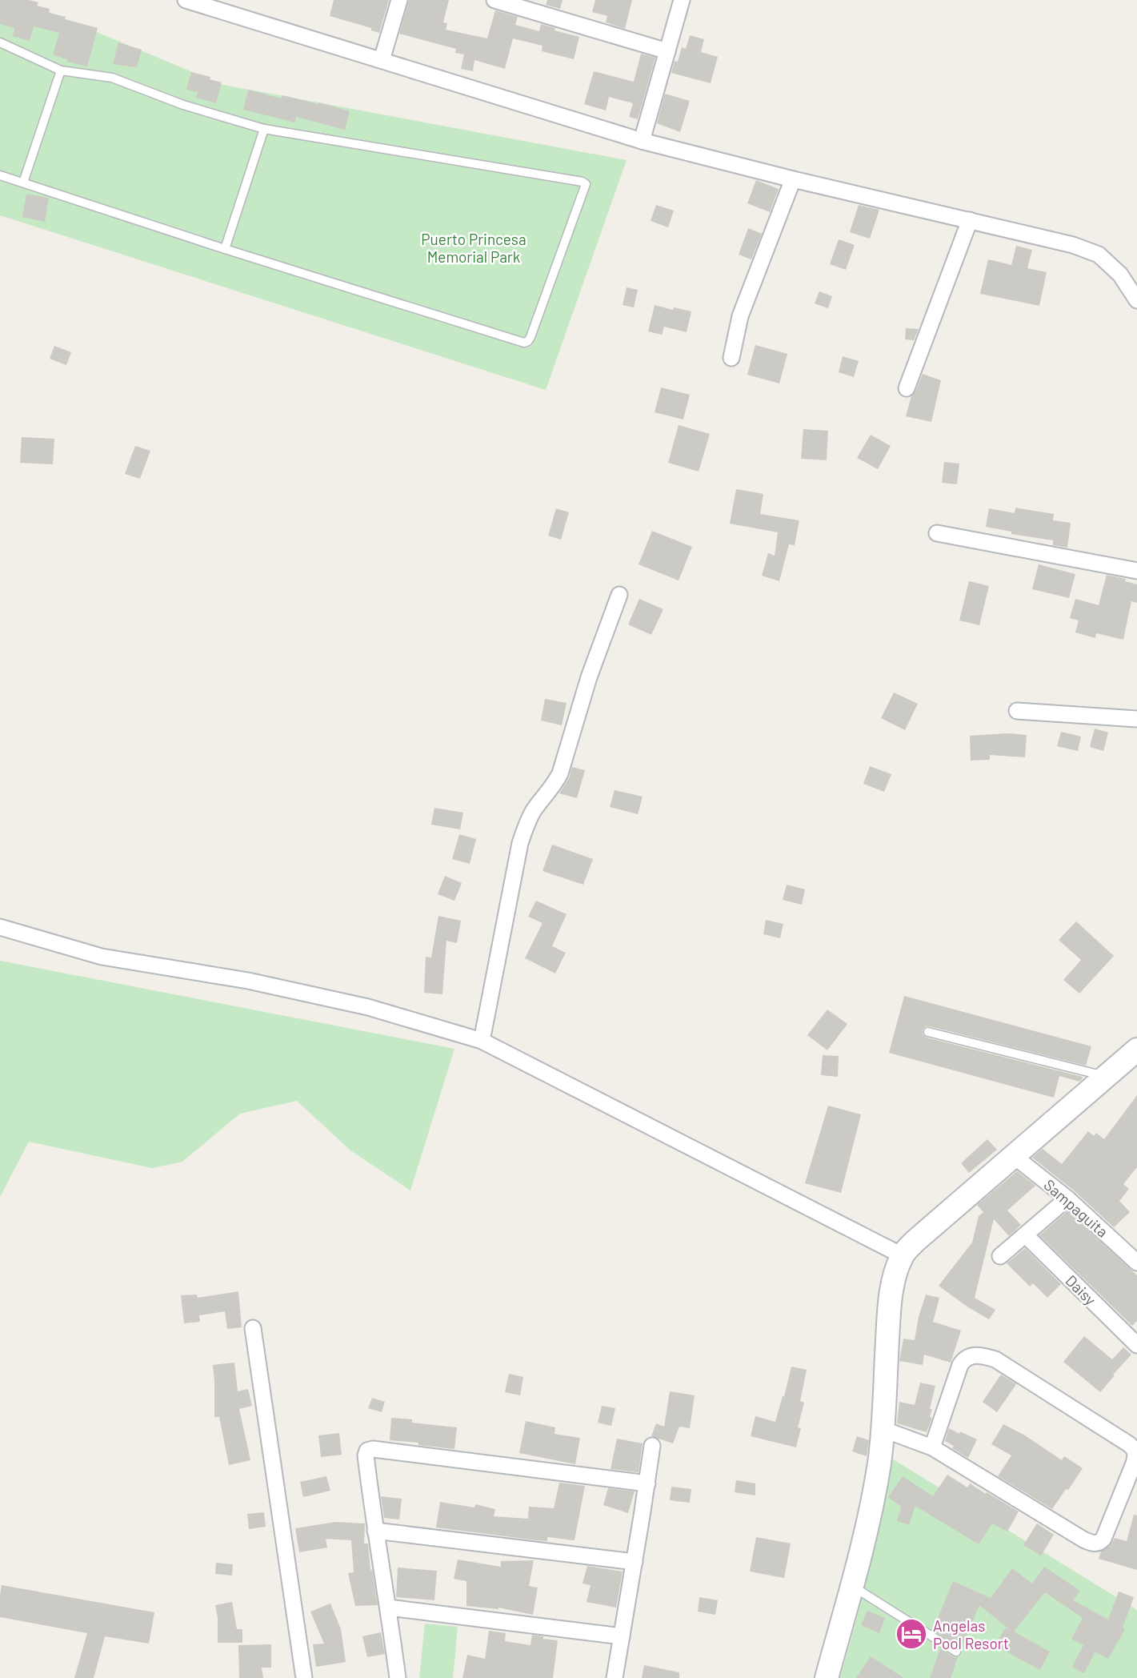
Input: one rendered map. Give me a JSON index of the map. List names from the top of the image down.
{
  "streets": {
    "street": ["Sampaguita", "Daisy"]
  },
  "parks": ["Puerto Princesa Memorial Park"],
  "places": {
    "hotel": ["Angelas Pool Resort"]
  }
}
